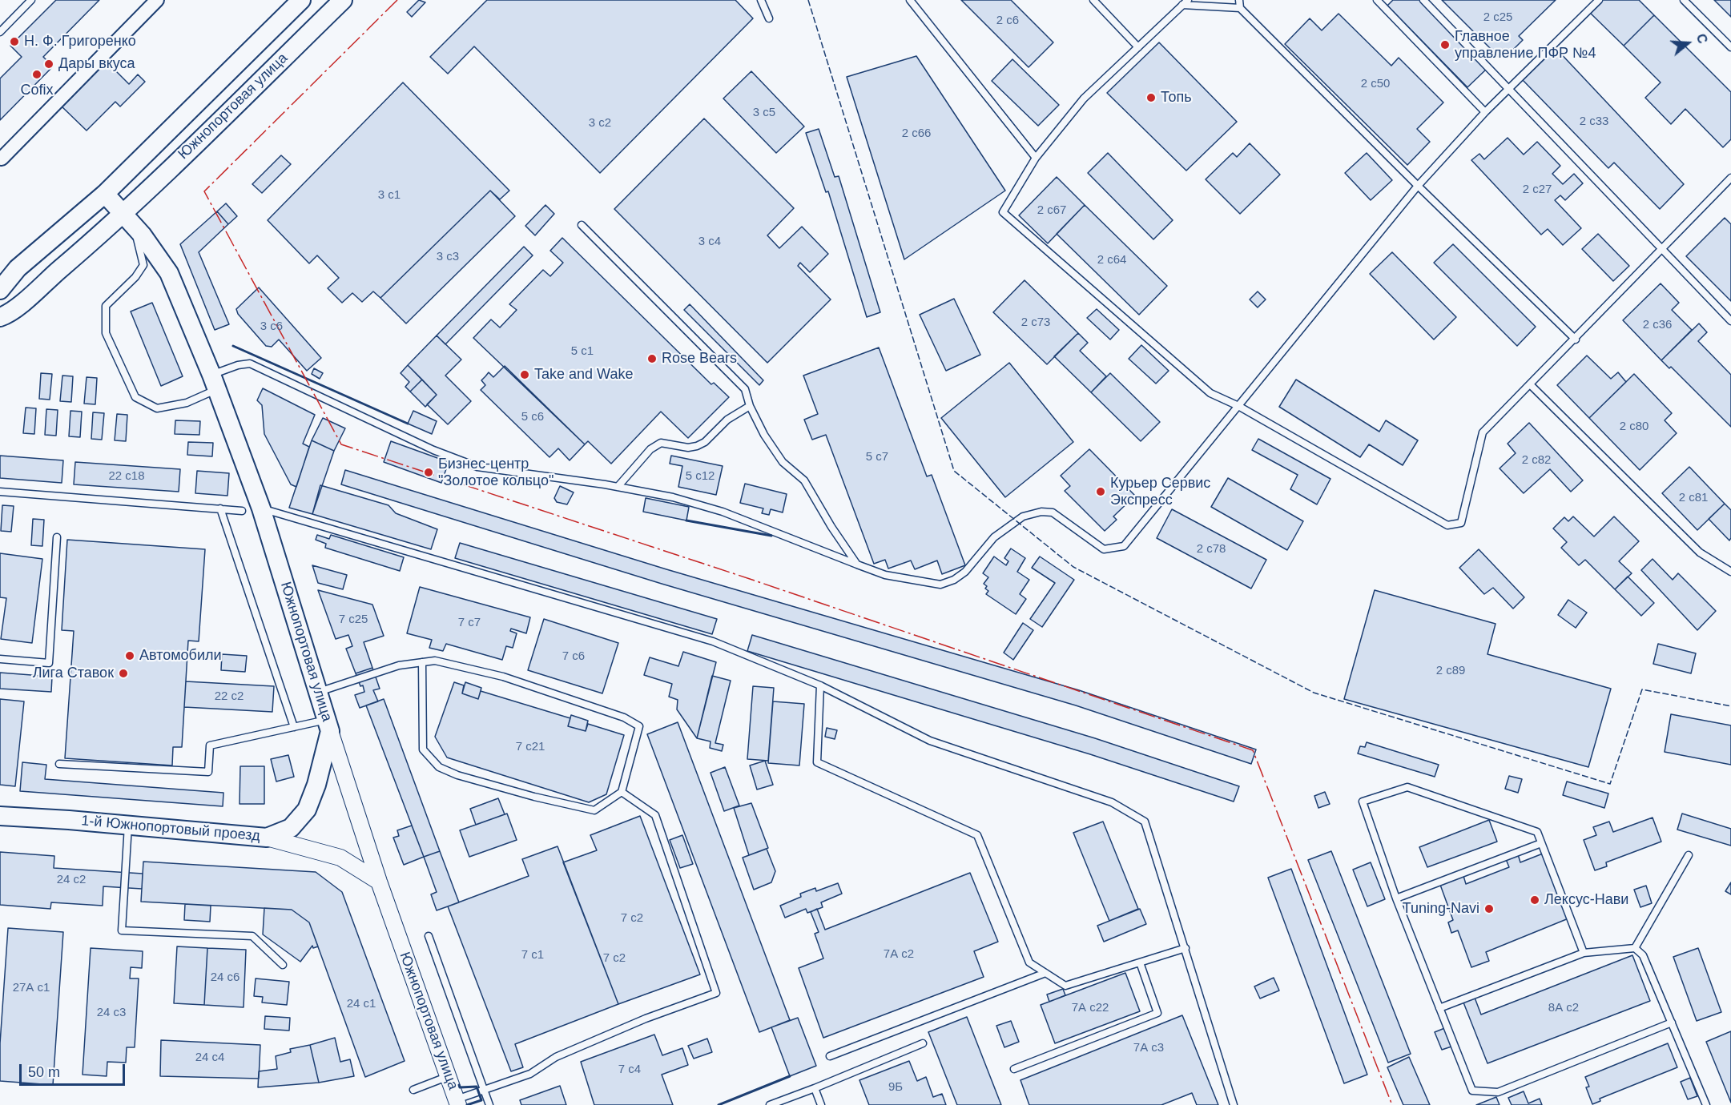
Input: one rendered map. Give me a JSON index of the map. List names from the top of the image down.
{
  "streets": {
    "main road": ["Южнопортовая улица", "1-й Южнопортовый проезд"]
  },
  "crossings": [
    ["Южнопортовая улица", "1-й Южнопортовый проезд"]
  ],
  "places": [
    "Н. Ф. Григоренко",
    "Главное управление ПФР №4",
    "Дары вкуса",
    "Cofix",
    "Топь",
    "Rose Bears",
    "Take and Wake",
    "Бизнес-центр \"Золотое кольцо\"",
    "Курьер Сервис Экспресс",
    "Автомобили",
    "Лига Ставок",
    "Лексус-Нави",
    "Tuning-Navi"
  ],
  "house_numbers": [
    "2 с25",
    "2 с6",
    "2 с50",
    "3 с5",
    "2 с33",
    "3 с2",
    "2 с66",
    "2 с27",
    "3 с1",
    "2 с67",
    "3 с4",
    "3 c3",
    "2 с64",
    "2 с73",
    "2 с36",
    "3 с6",
    "5 с1",
    "5 с6",
    "2 с80",
    "5 с7",
    "2 с82",
    "22 с18",
    "5 с12",
    "2 с81",
    "2 с78",
    "7 с25",
    "7 с7",
    "7 с6",
    "2 с89",
    "22 с2",
    "7 c21",
    "24 с2",
    "7 c2",
    "7А с2",
    "7 с1",
    "7 с2",
    "24 с6",
    "27А с1",
    "24 с1",
    "7А с22",
    "8А с2",
    "24 с3",
    "7А с3",
    "24 с4",
    "7 с4",
    "9Б"
  ],
  "scale_bar": "50 m",
  "north": "right"
}
